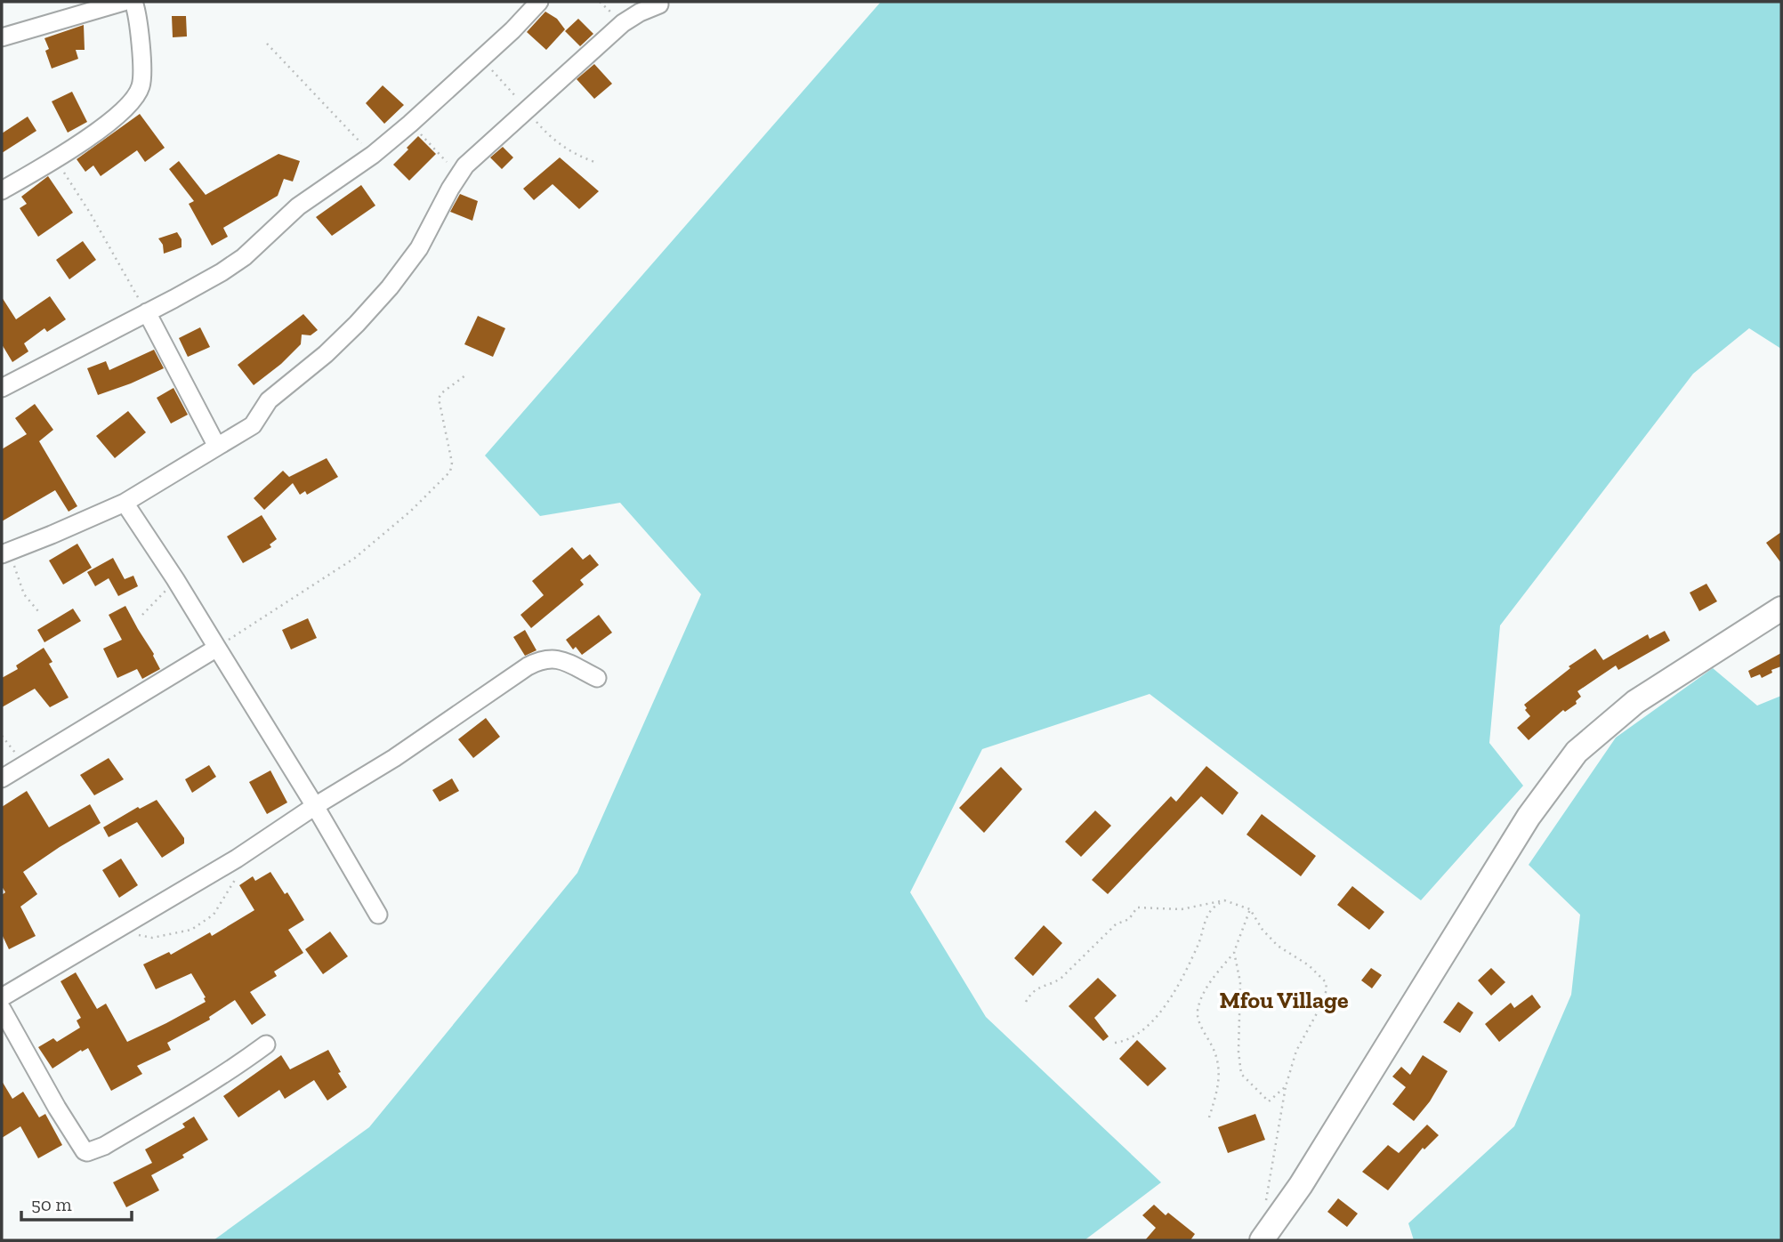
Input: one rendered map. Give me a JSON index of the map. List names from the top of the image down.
{
  "districts": ["Mfou Village"],
  "scale_bar": "50 m"
}
